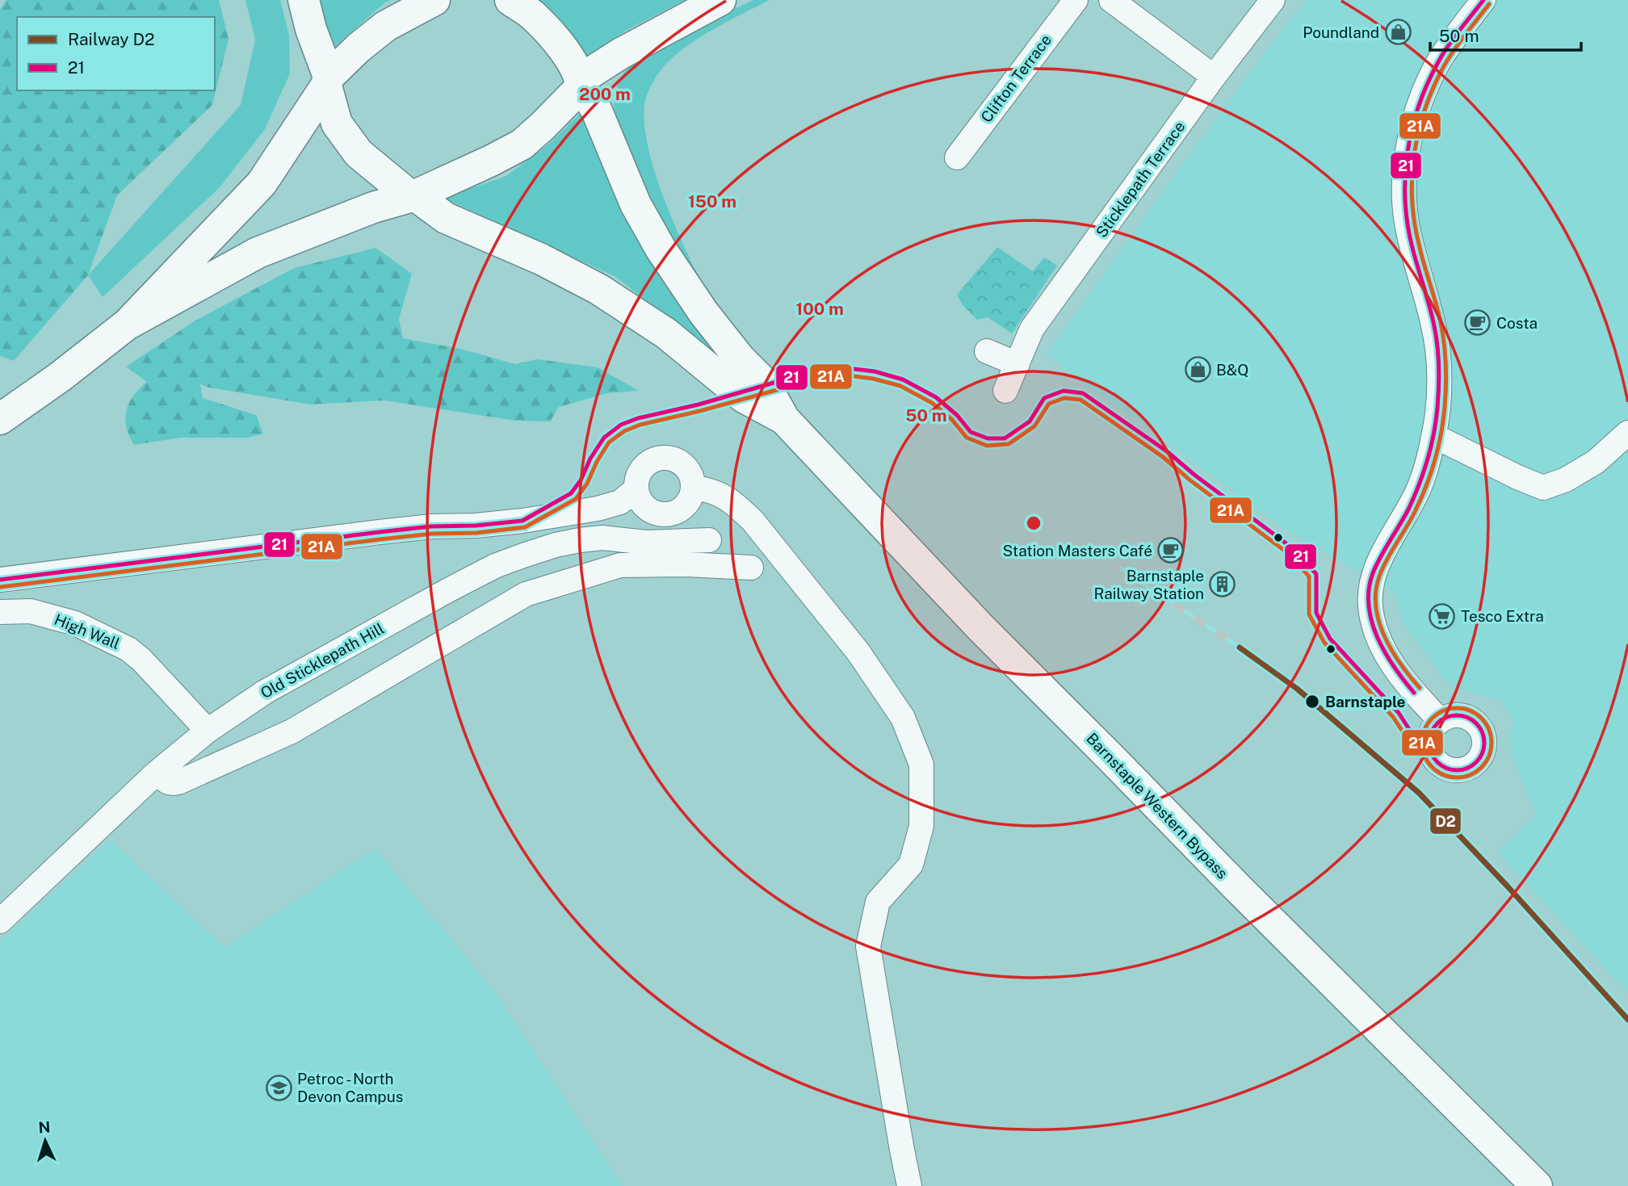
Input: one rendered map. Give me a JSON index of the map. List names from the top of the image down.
{
  "streets": {
    "main road": ["Barnstaple Western Bypass"],
    "street": [
      "Clifton Terrace",
      "Sticklepath Terrace",
      "High Wall",
      "Old Sticklepath Hill"
    ]
  },
  "crossings": [
    ["High Wall", "Old Sticklepath Hill"]
  ],
  "places": {
    "shop": ["Poundland", "B&Q"],
    "cafe": ["Costa", "Station Masters Café"],
    "building": ["Barnstaple Railway Station"],
    "supermarket": ["Tesco Extra"],
    "other": ["Barnstaple"],
    "school or university": ["Petroc - North Devon Campus"]
  },
  "lines": ["transit line 21", "transit line 21A", "rail line D2"],
  "legend": ["Railway D2", "21"],
  "scale_bar": "50 m",
  "north": "top",
  "rings": [
    "200 m",
    "150 m",
    "100 m",
    "50 m"
  ]
}
